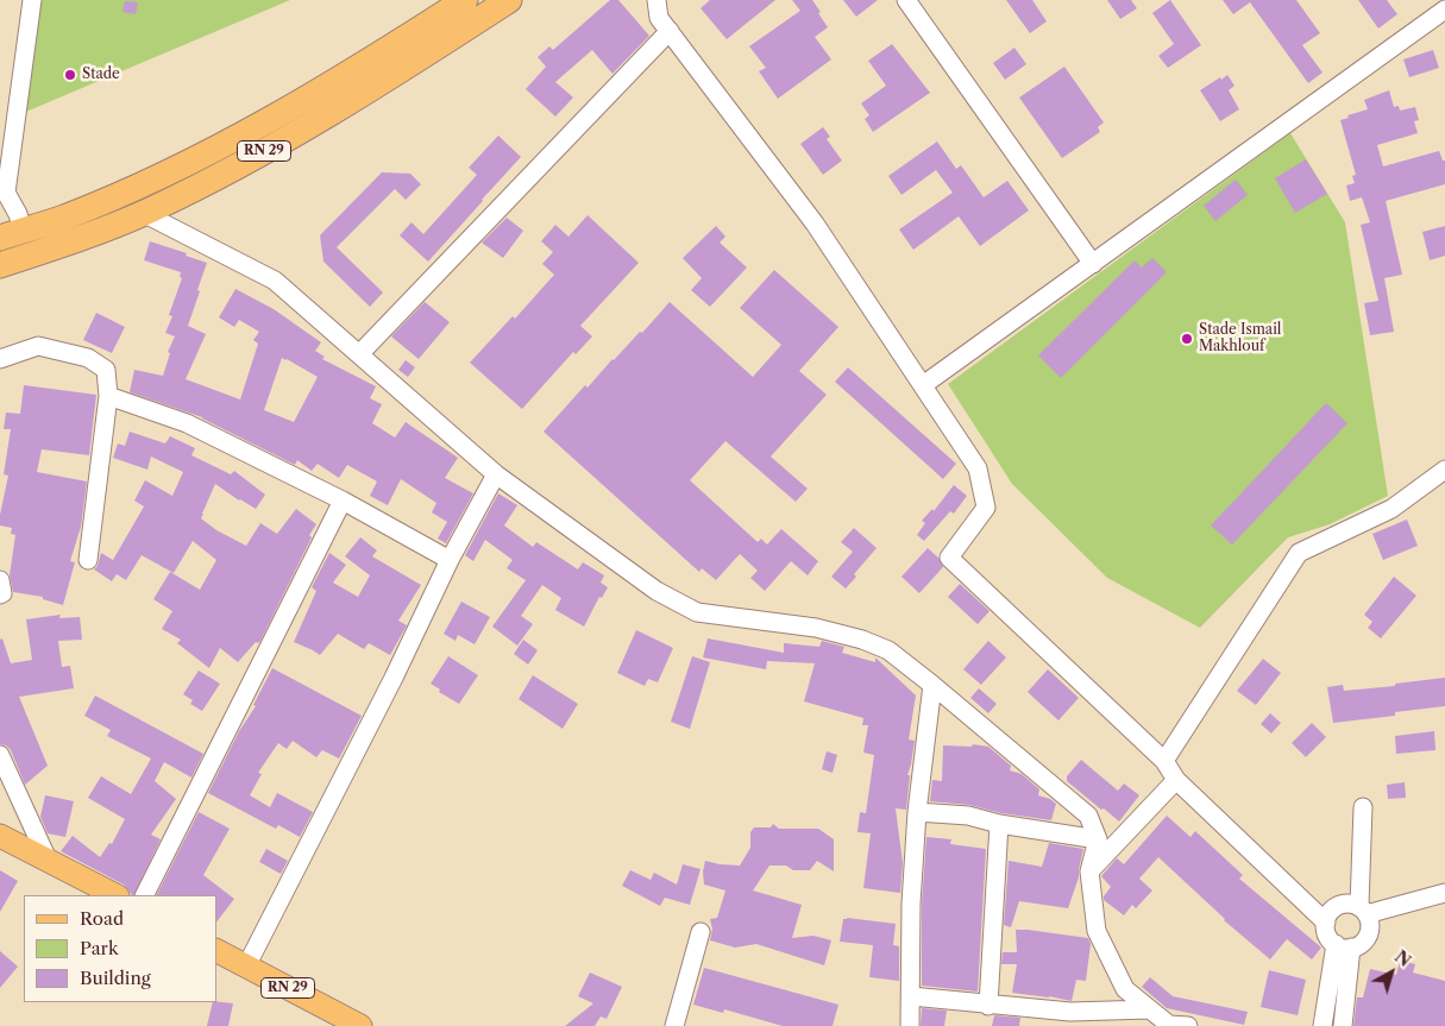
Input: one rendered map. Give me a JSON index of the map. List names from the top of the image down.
{
  "streets": {
    "highway": ["RN 29"]
  },
  "places": ["Stade", "Stade Ismail Makhlouf"],
  "legend": ["Road", "Park", "Building"],
  "north": "top right"
}
